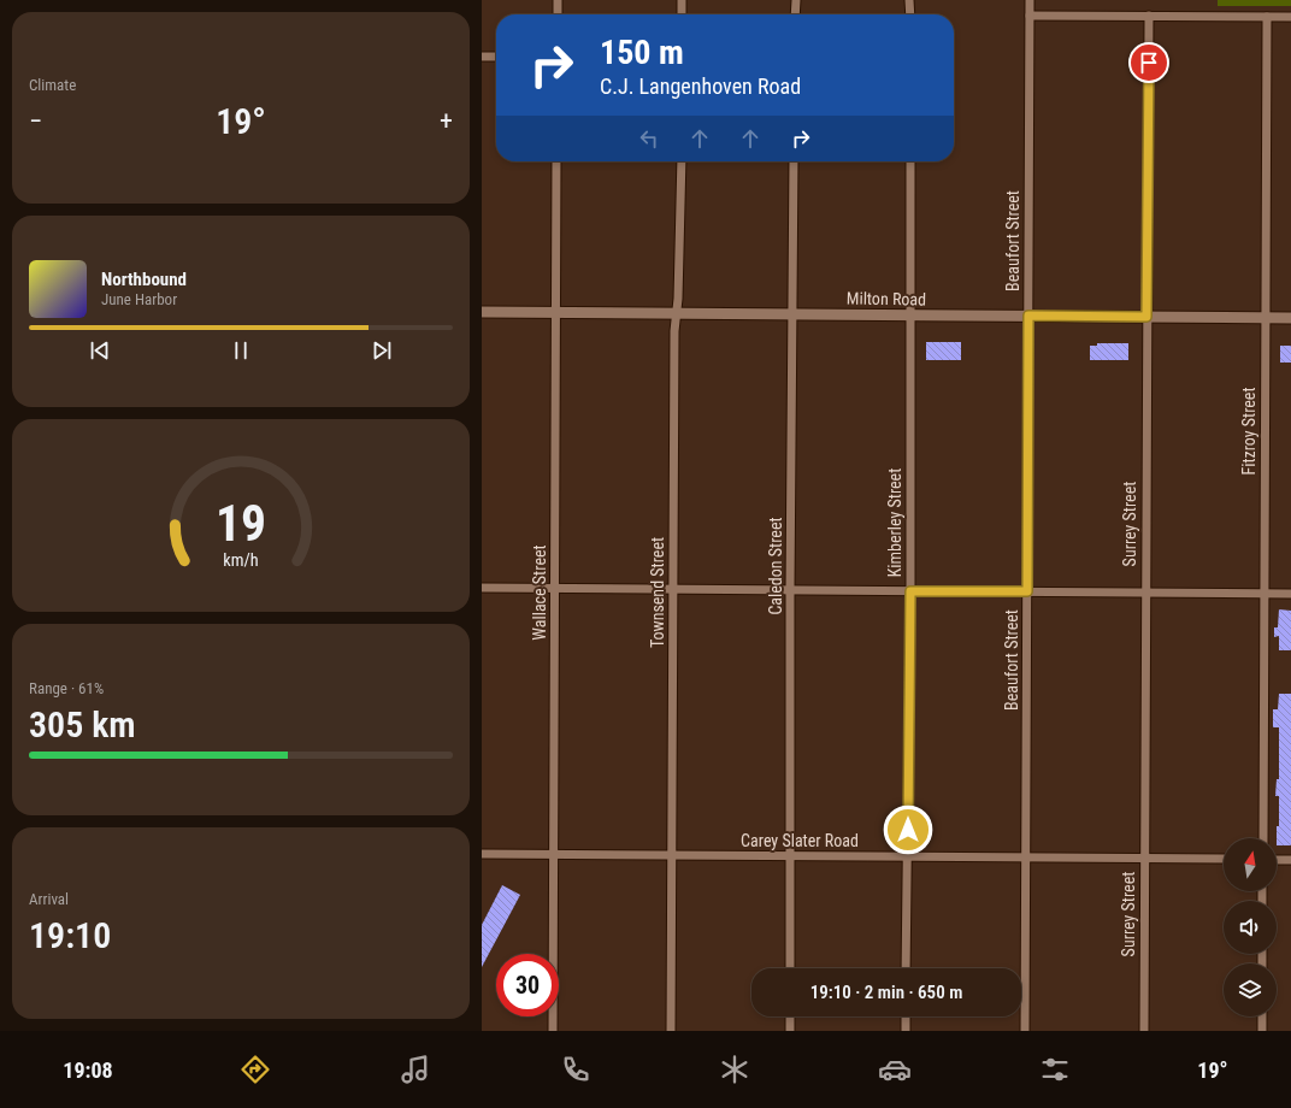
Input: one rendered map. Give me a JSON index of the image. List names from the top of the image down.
{
  "streets": {
    "street": [
      "Beaufort Street",
      "Milton Road",
      "Fitzroy Street",
      "Kimberley Street",
      "Surrey Street",
      "Caledon Street",
      "Wallace Street",
      "Townsend Street",
      "Carey Slater Road"
    ]
  },
  "crossings": [
    ["Beaufort Street", "Milton Road"],
    ["Beaufort Street", "Carey Slater Road"],
    ["Milton Road", "Fitzroy Street"],
    ["Milton Road", "Kimberley Street"],
    ["Milton Road", "Surrey Street"],
    ["Milton Road", "Caledon Street"],
    ["Milton Road", "Wallace Street"],
    ["Milton Road", "Townsend Street"],
    ["Kimberley Street", "Carey Slater Road"],
    ["Surrey Street", "Carey Slater Road"],
    ["Caledon Street", "Carey Slater Road"],
    ["Wallace Street", "Carey Slater Road"],
    ["Townsend Street", "Carey Slater Road"]
  ],
  "north": "top",
  "page": {
    "tile": [
      "Climate",
      ["Range · 61%", "305 km"],
      ["Arrival", "19:10"]
    ],
    "turn": ["150 m", "C.J. Langenhoven Road"],
    "heat": ["−", "19°", "+"],
    "song": ["Northbound", "June Harbor"],
    "limit": "30",
    "trip": "19:10 · 2 min · 650 m",
    "tabs": ["19:08", "19°"],
    "gauge": ["19", "km/h"]
  }
}
